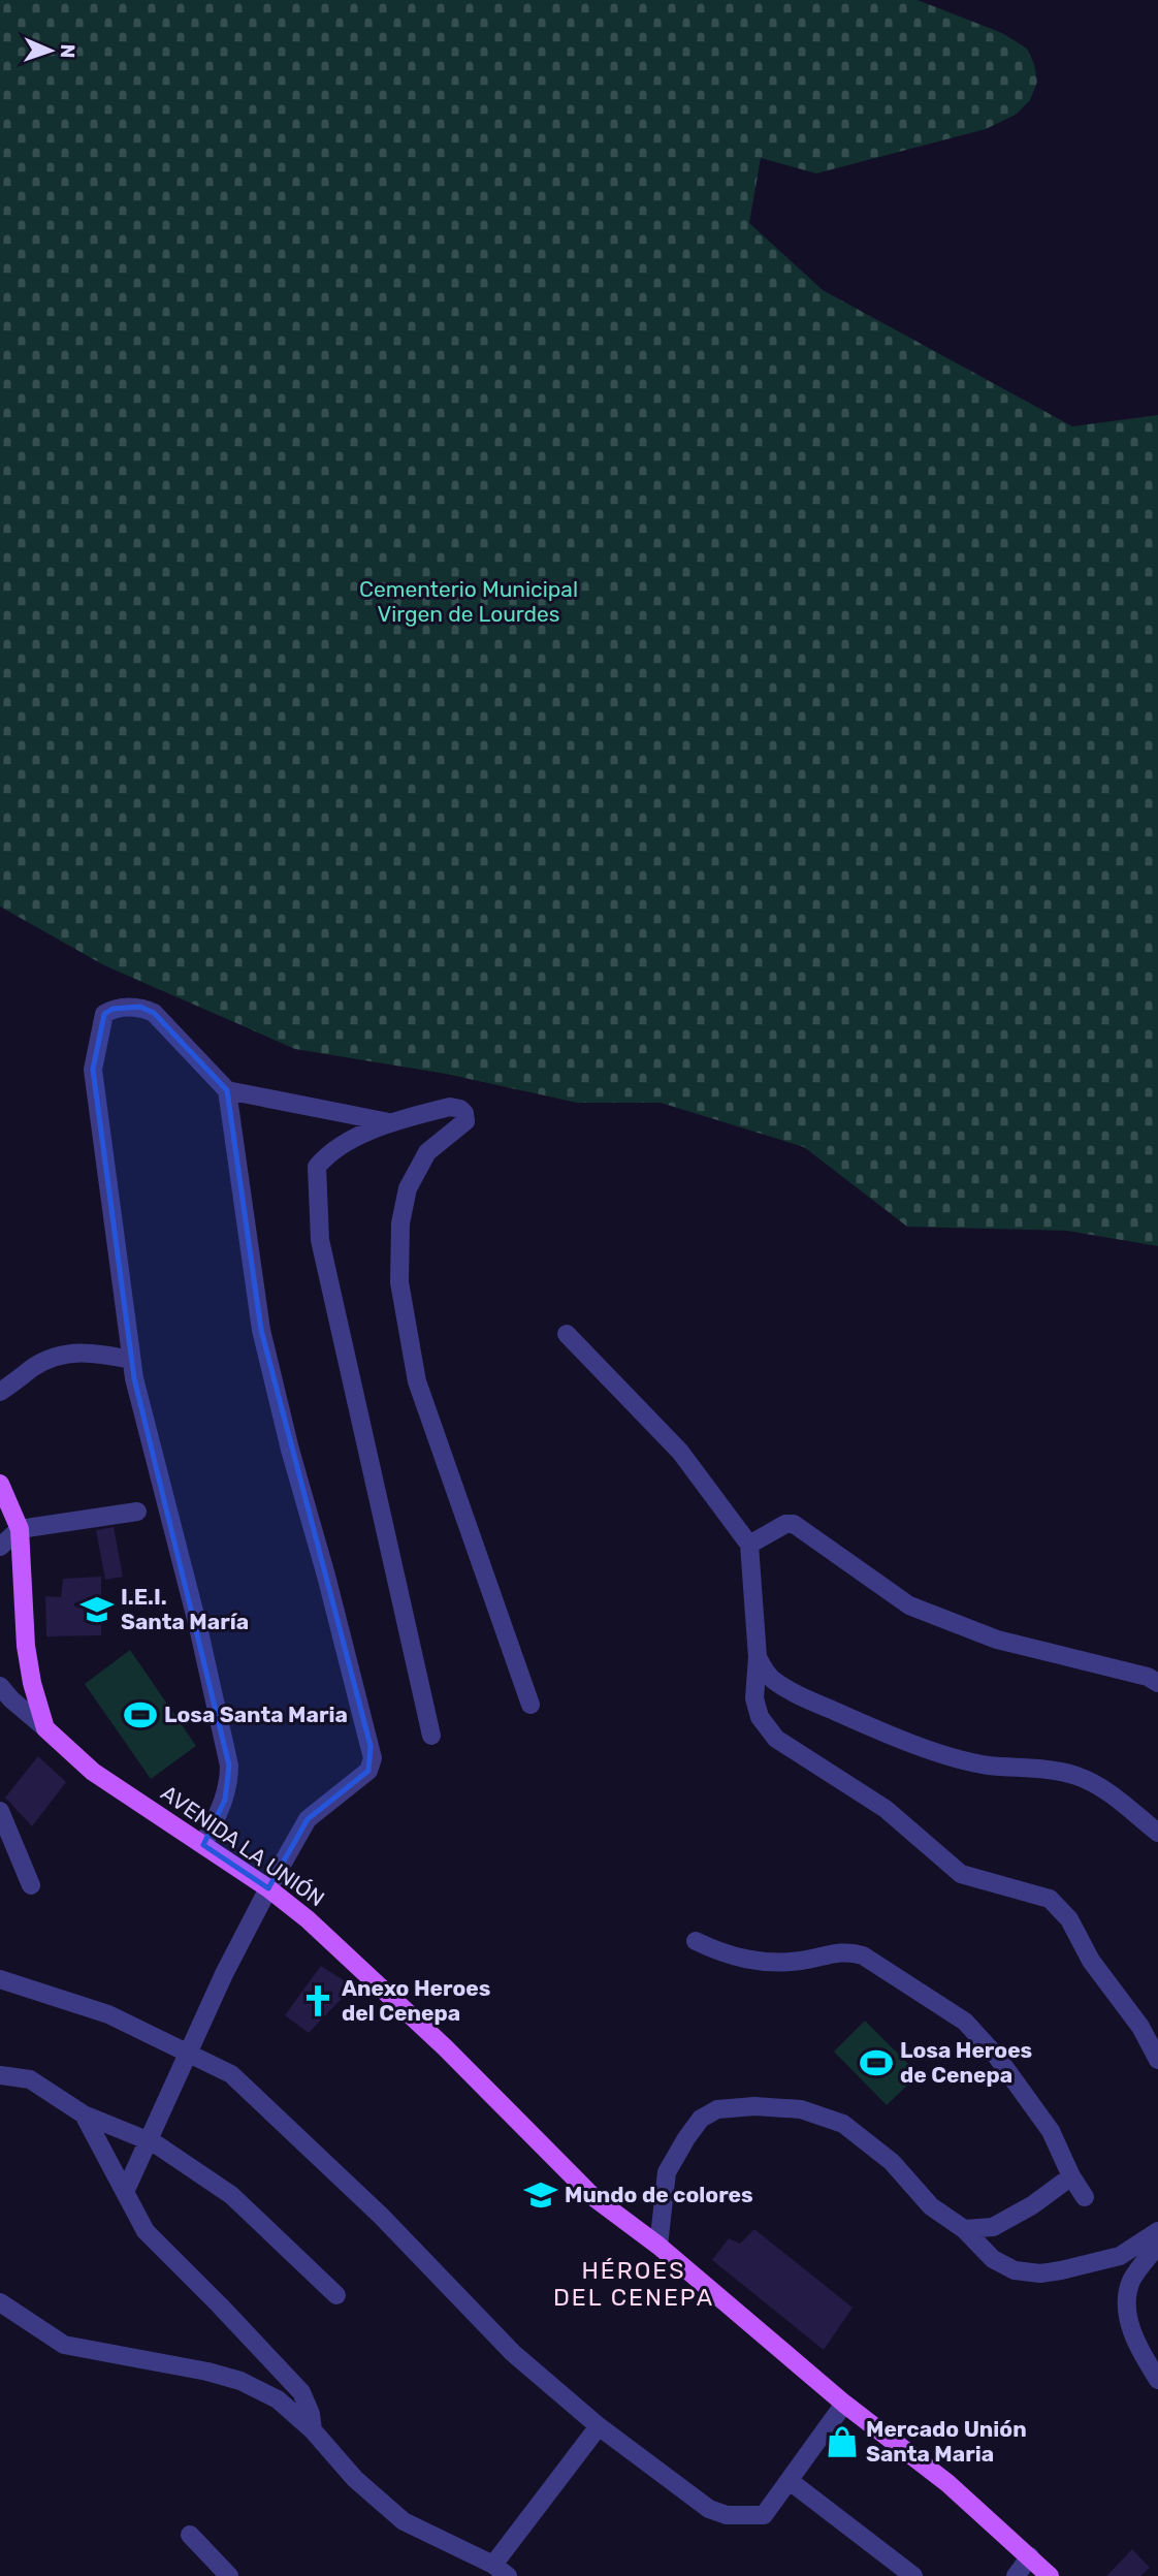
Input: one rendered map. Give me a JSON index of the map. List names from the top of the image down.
{
  "streets": {
    "main road": ["AVENIDA LA UNIÓN"]
  },
  "districts": ["HÉROES DEL CENEPA"],
  "parks": ["Cementerio Municipal Virgen de Lourdes"],
  "places": {
    "school or university": ["I.E.I. Santa María", "Mundo de colores"],
    "sports": ["Losa Santa Maria", "Losa Heroes de Cenepa"],
    "church": ["Anexo Heroes del Cenepa"],
    "shop": ["Mercado Unión Santa Maria"]
  },
  "north": "right"
}
